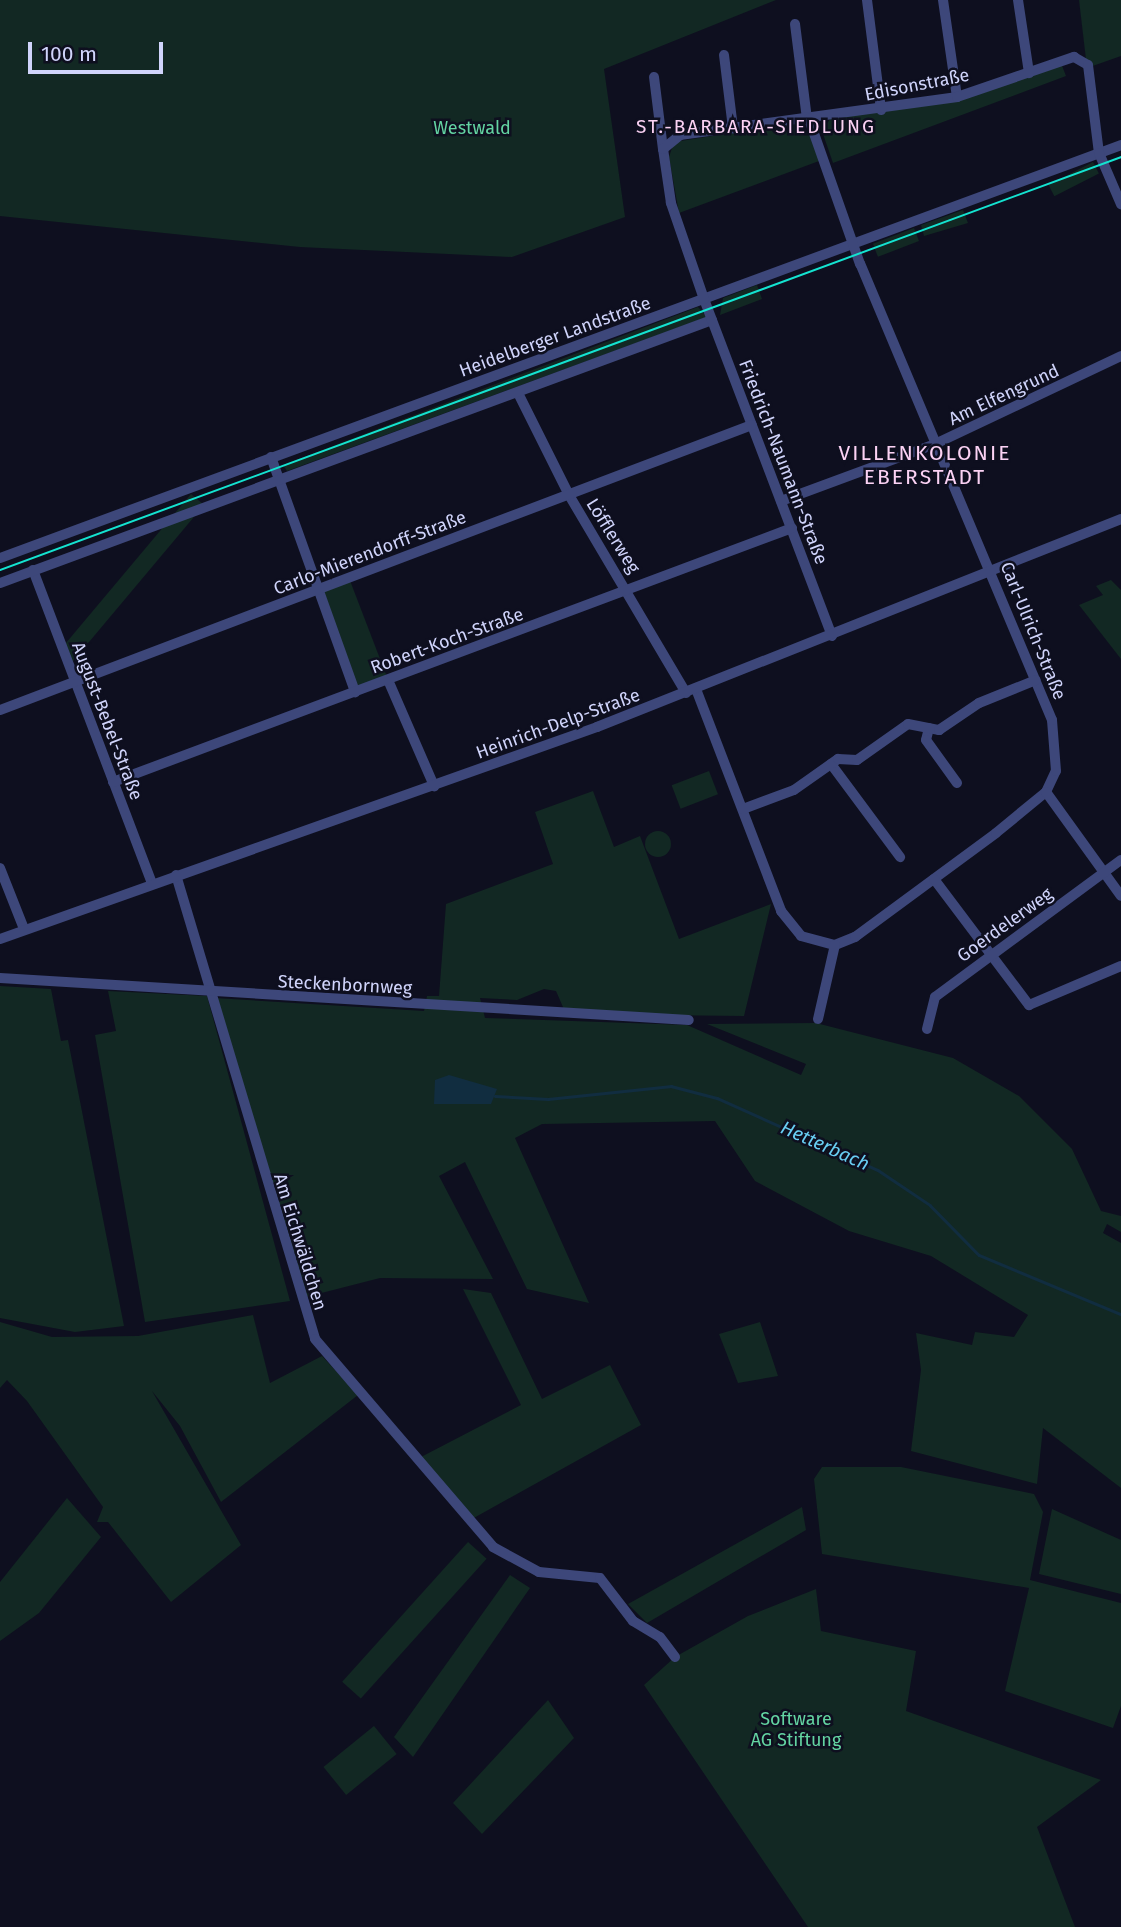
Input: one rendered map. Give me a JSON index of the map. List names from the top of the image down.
{
  "streets": {
    "street": [
      "Edisonstraße",
      "Heidelberger Landstraße",
      "Am Elfengrund",
      "Friedrich-Naumann-Straße",
      "Löfflerweg",
      "Carlo-Mierendorff-Straße",
      "Carl-Ulrich-Straße",
      "Robert-Koch-Straße",
      "August-Bebel-Straße",
      "Heinrich-Delp-Straße",
      "Goerdelerweg",
      "Steckenbornweg",
      "Am Eichwäldchen"
    ]
  },
  "crossings": [
    ["Edisonstraße", "Heidelberger Landstraße"],
    ["Edisonstraße", "Carl-Ulrich-Straße"],
    ["Heidelberger Landstraße", "Friedrich-Naumann-Straße"],
    ["Heidelberger Landstraße", "Carl-Ulrich-Straße"],
    ["Am Elfengrund", "Friedrich-Naumann-Straße"],
    ["Am Elfengrund", "Carl-Ulrich-Straße"],
    ["Friedrich-Naumann-Straße", "Carlo-Mierendorff-Straße"],
    ["Friedrich-Naumann-Straße", "Robert-Koch-Straße"],
    ["Friedrich-Naumann-Straße", "Heinrich-Delp-Straße"],
    ["Löfflerweg", "Carlo-Mierendorff-Straße"],
    ["Löfflerweg", "Robert-Koch-Straße"],
    ["Löfflerweg", "Heinrich-Delp-Straße"],
    ["Carlo-Mierendorff-Straße", "August-Bebel-Straße"],
    ["Carl-Ulrich-Straße", "Heinrich-Delp-Straße"],
    ["Robert-Koch-Straße", "August-Bebel-Straße"],
    ["August-Bebel-Straße", "Heinrich-Delp-Straße"],
    ["Heinrich-Delp-Straße", "Am Eichwäldchen"],
    ["Steckenbornweg", "Am Eichwäldchen"]
  ],
  "districts": ["ST.-BARBARA-SIEDLUNG", "VILLENKOLONIE EBERSTADT"],
  "water": ["Hetterbach"],
  "parks": ["Westwald", "Software AG Stiftung"],
  "scale_bar": "100 m"
}
